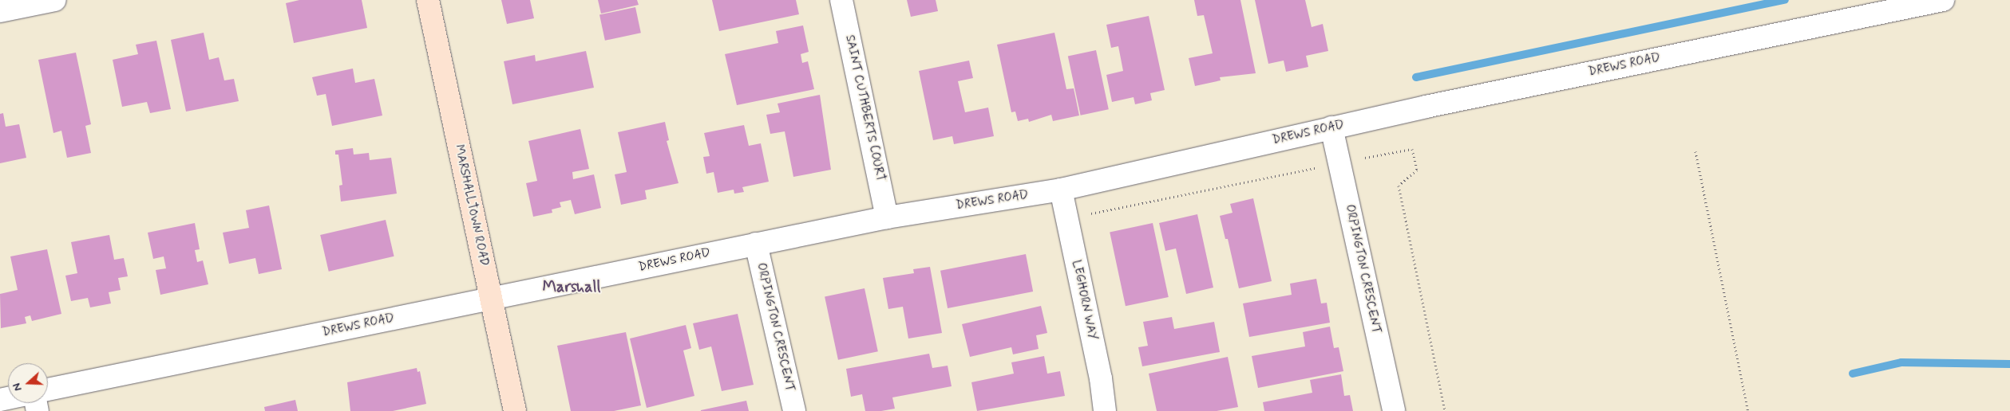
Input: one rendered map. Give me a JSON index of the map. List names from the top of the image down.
{
  "streets": {
    "street": [
      "DREWS ROAD",
      "SAINT CUTHBERTS COURT",
      "MARSHALLTOWN ROAD",
      "ORPINGTON CRESCENT",
      "LEGHORN WAY"
    ]
  },
  "crossings": [
    ["DREWS ROAD", "SAINT CUTHBERTS COURT"],
    ["DREWS ROAD", "MARSHALLTOWN ROAD"],
    ["DREWS ROAD", "ORPINGTON CRESCENT"],
    ["DREWS ROAD", "LEGHORN WAY"]
  ],
  "districts": ["Marshall"],
  "north": "left"
}
